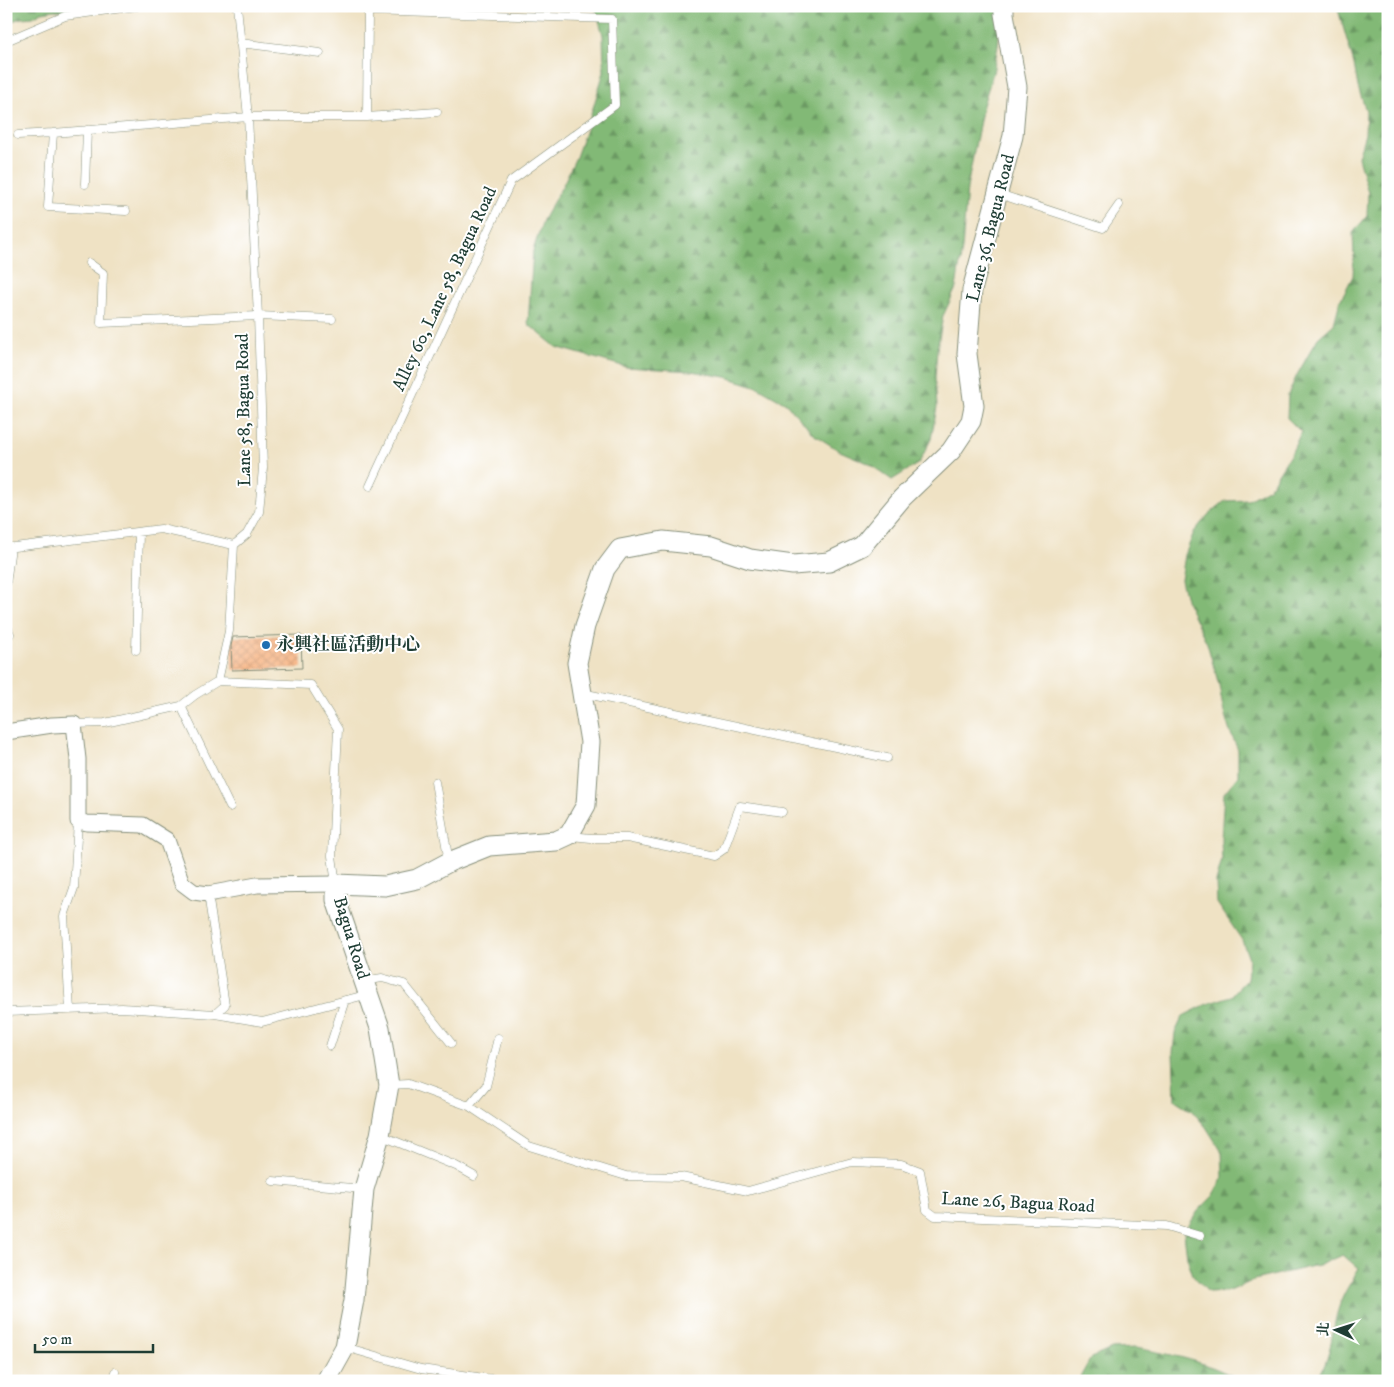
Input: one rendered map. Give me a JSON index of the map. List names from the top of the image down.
{
  "streets": {
    "street": ["Lane 36, Bagua Road", "Bagua Road"],
    "lane": ["Alley 60, Lane 58, Bagua Road", "Lane 58, Bagua Road", "Lane 26, Bagua Road"]
  },
  "crossings": [
    ["Bagua Road", "Lane 26, Bagua Road"]
  ],
  "places": ["永興社區活動中心"],
  "scale_bar": "50 m",
  "north": "left"
}
